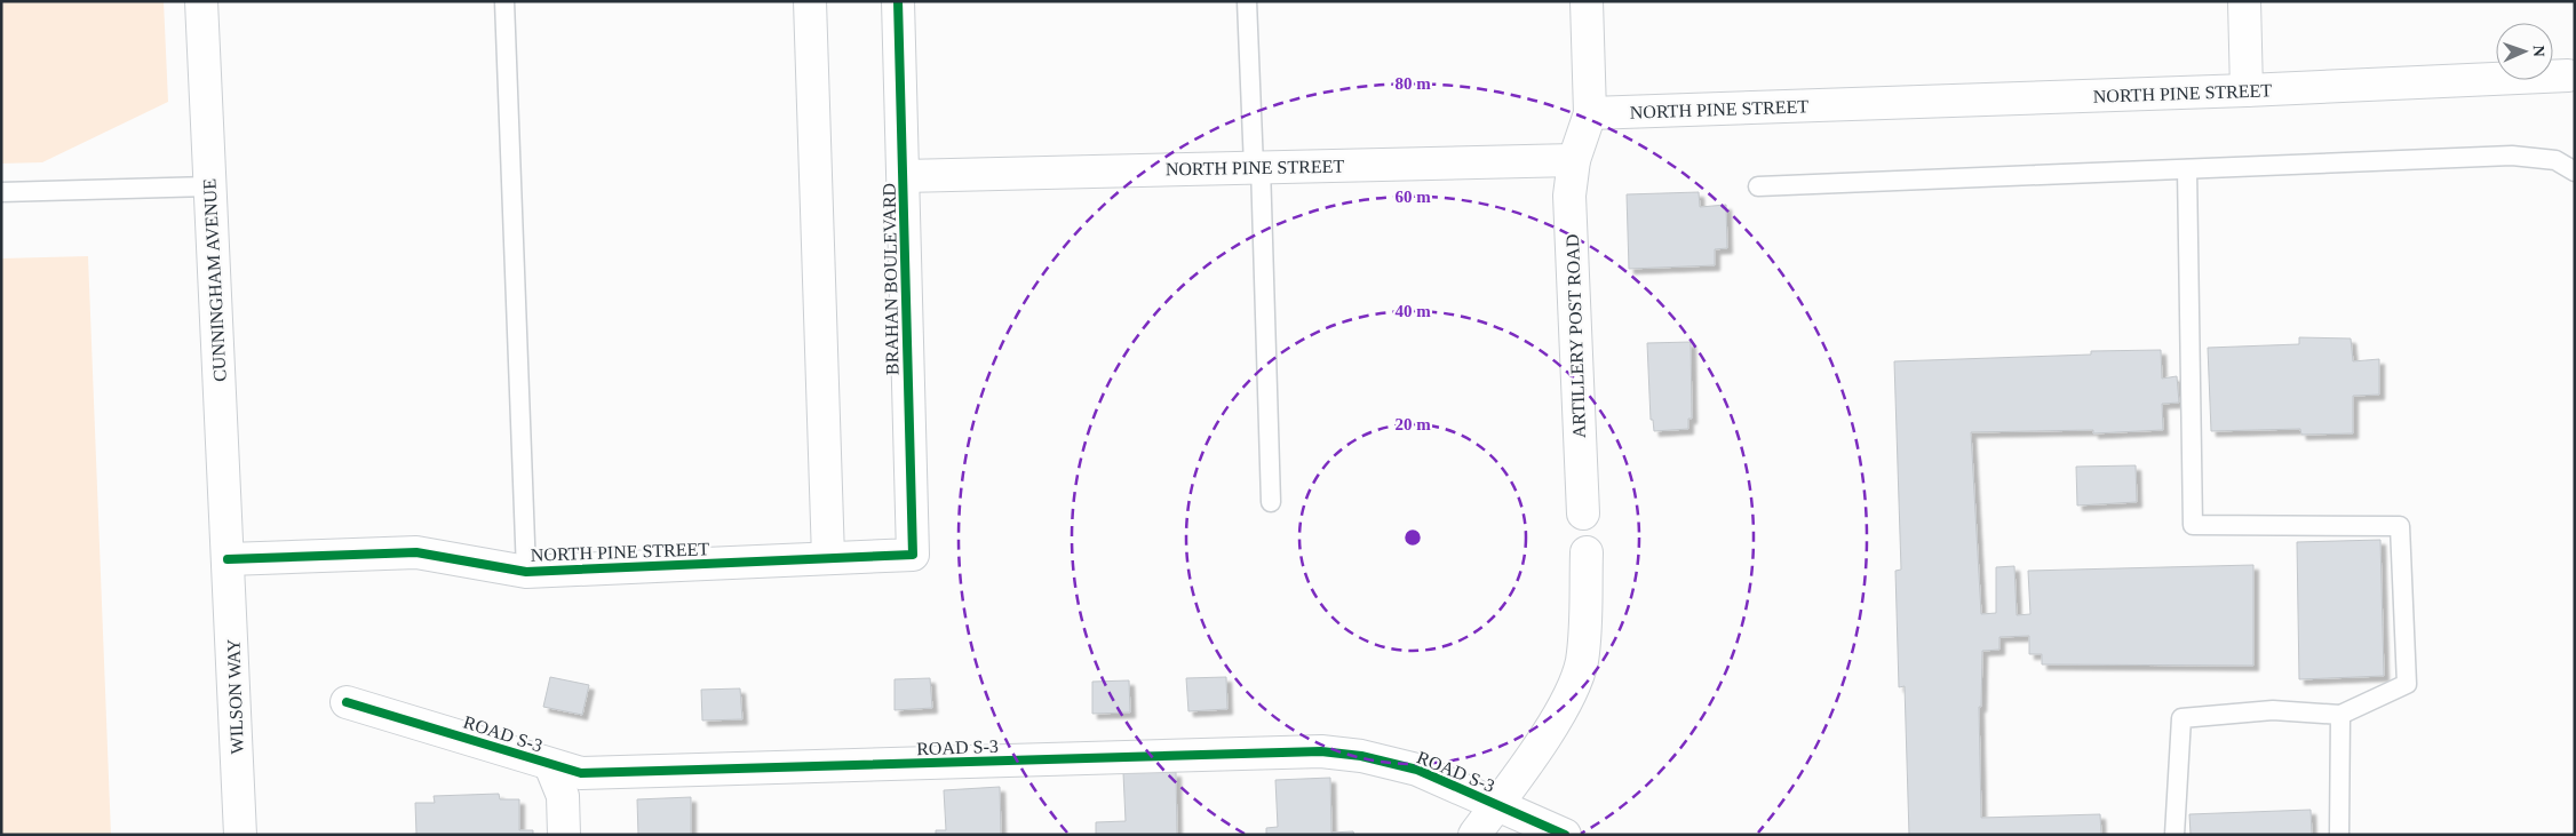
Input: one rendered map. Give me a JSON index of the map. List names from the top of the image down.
{
  "streets": {
    "street": [
      "NORTH PINE STREET",
      "BRAHAN BOULEVARD",
      "CUNNINGHAM AVENUE",
      "ARTILLERY POST ROAD",
      "WILSON WAY",
      "ROAD S-3"
    ]
  },
  "crossings": [
    ["NORTH PINE STREET", "BRAHAN BOULEVARD"],
    ["NORTH PINE STREET", "CUNNINGHAM AVENUE"],
    ["NORTH PINE STREET", "ARTILLERY POST ROAD"],
    ["NORTH PINE STREET", "WILSON WAY"],
    ["CUNNINGHAM AVENUE", "WILSON WAY"]
  ],
  "north": "right",
  "rings": [
    "80 m",
    "60 m",
    "40 m",
    "20 m"
  ]
}
